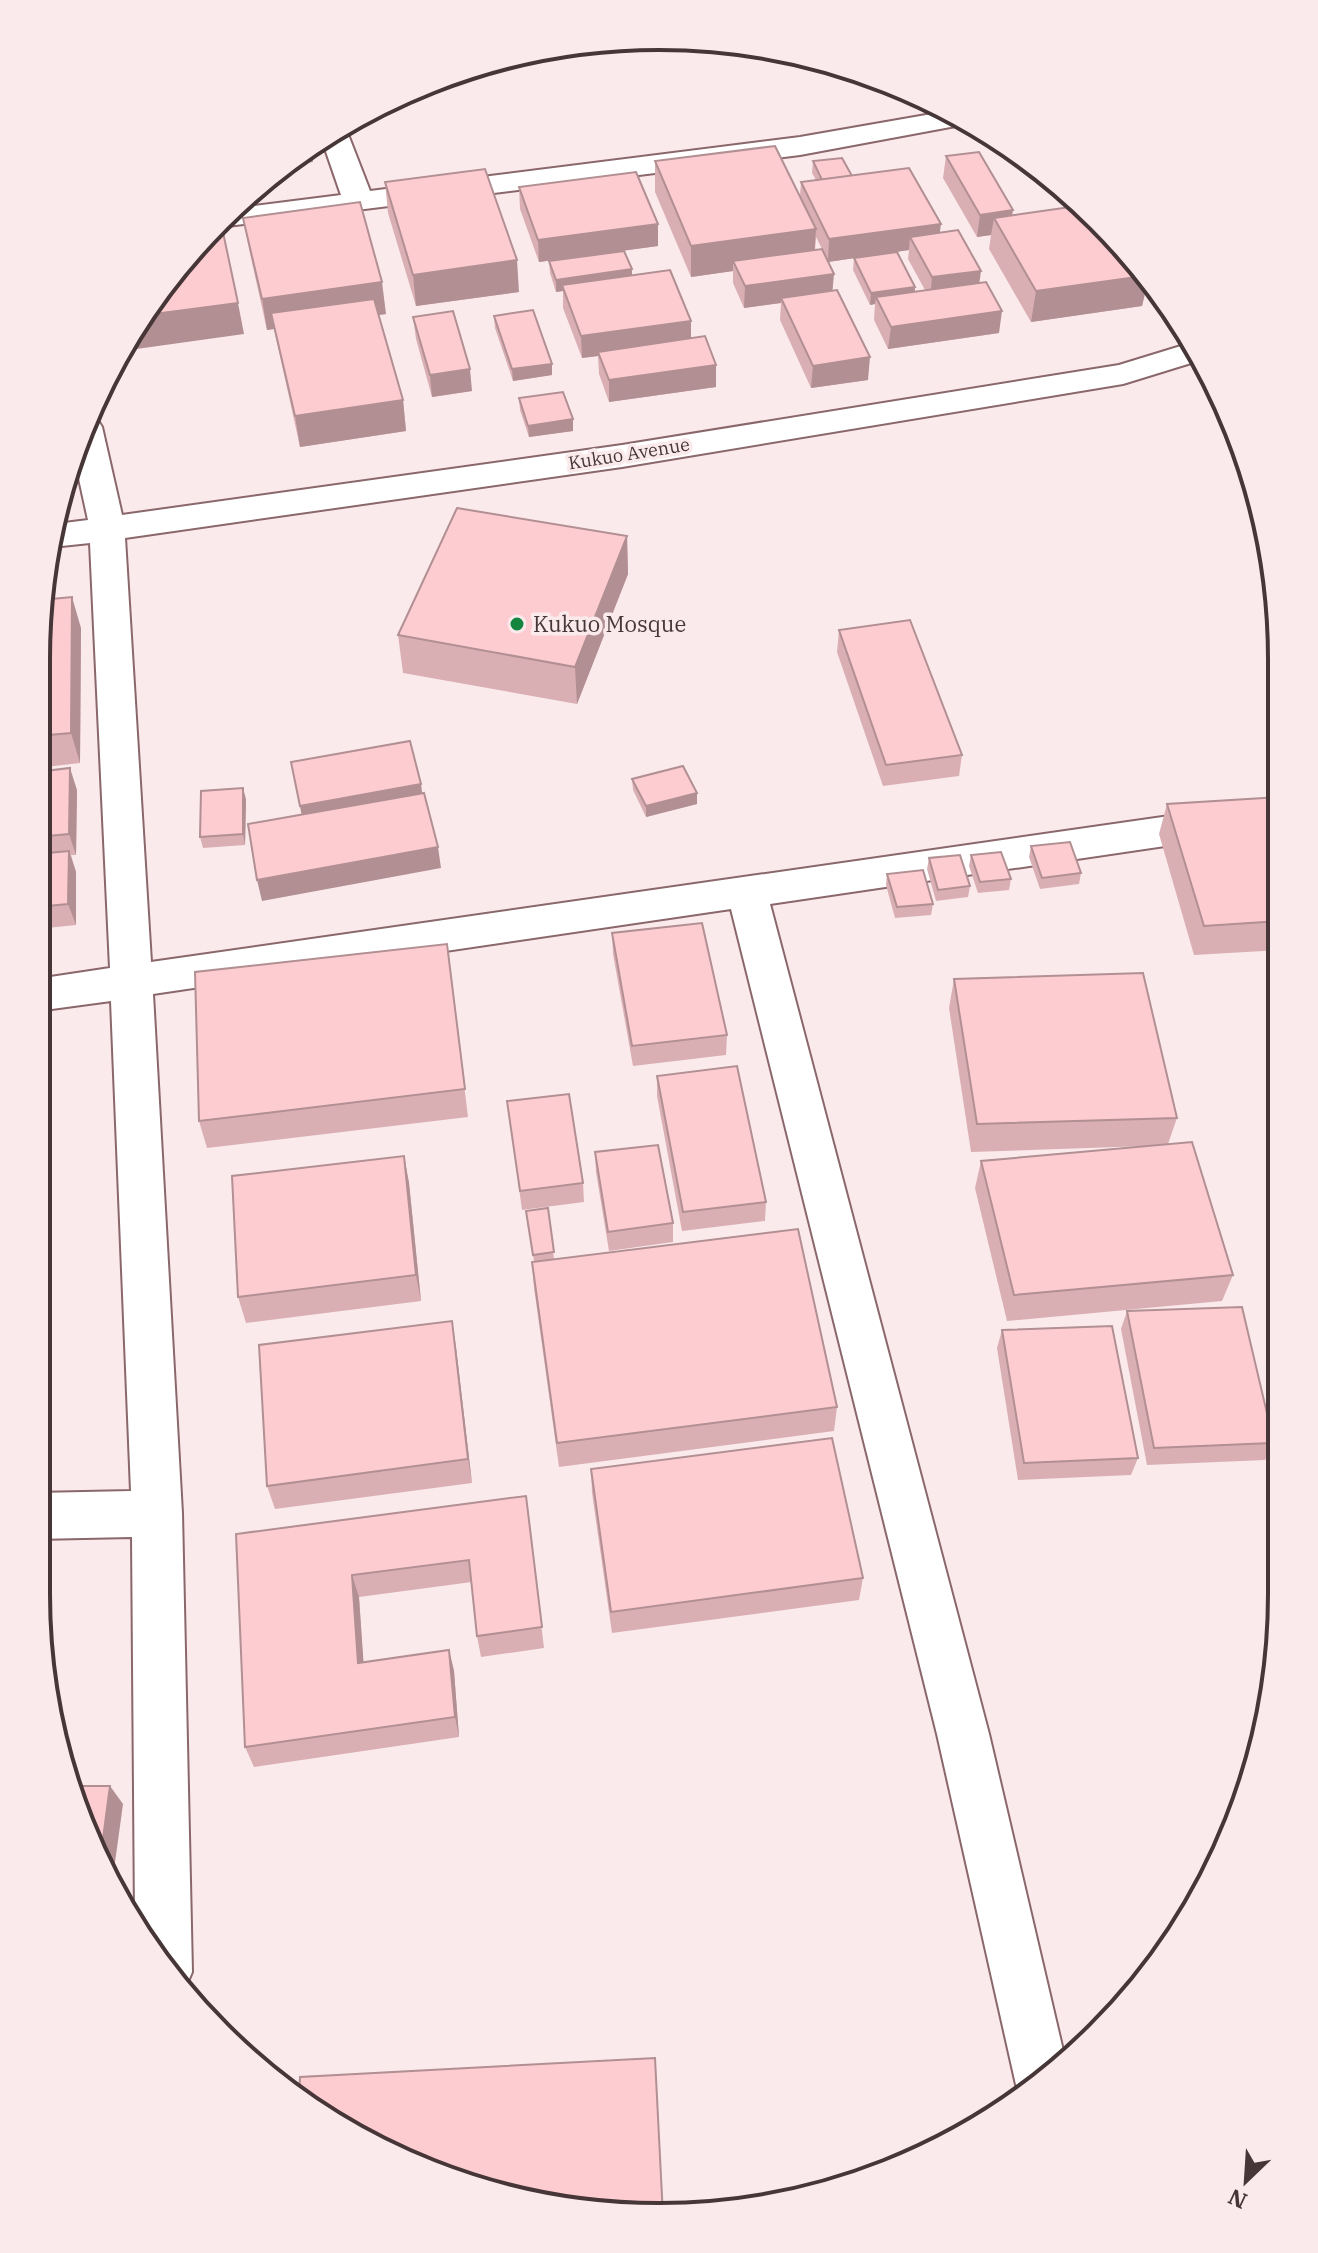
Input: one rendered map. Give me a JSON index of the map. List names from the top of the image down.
{
  "streets": {
    "street": ["Kukuo Avenue"]
  },
  "places": ["Kukuo Mosque"],
  "north": "bottom left"
}
